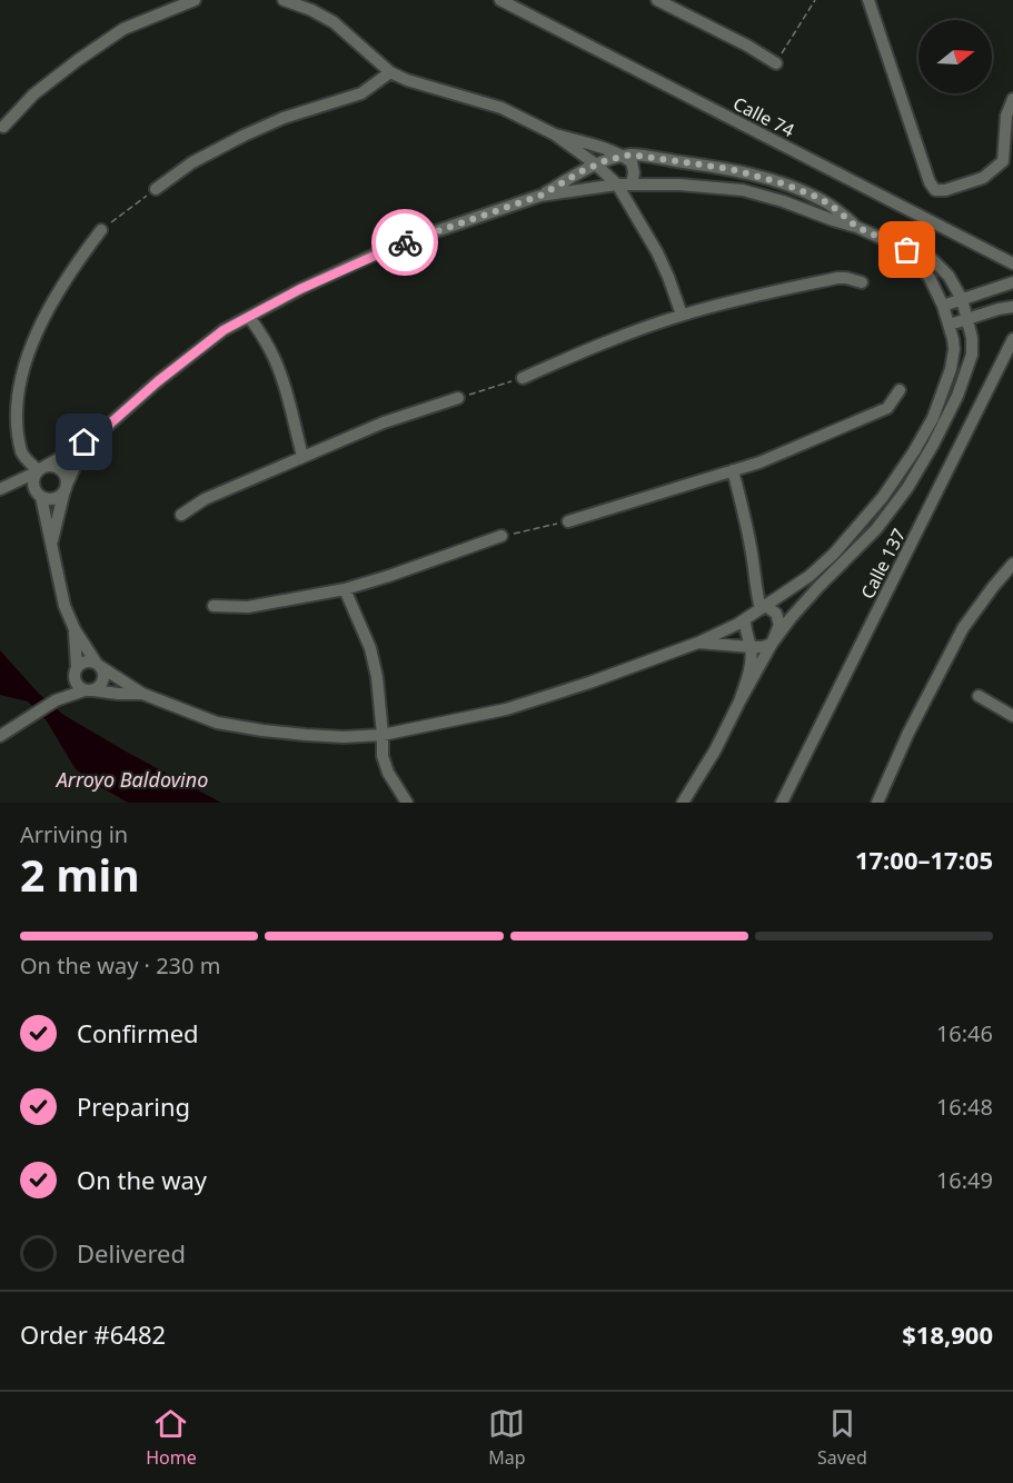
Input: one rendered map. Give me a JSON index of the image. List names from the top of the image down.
{
  "streets": {
    "street": ["Calle 74", "Calle 137"]
  },
  "water": ["Arroyo Baldovino"],
  "north": "right",
  "page": {
    "heading": ["2 min", "Arriving in", "17:00–17:05"],
    "panel": ["Order #6482", "$18,900"],
    "bar": "On the way · 230 m",
    "list": [
      ["Confirmed", "16:46"],
      ["Preparing", "16:48"],
      ["On the way", "16:49"],
      "Delivered"
    ],
    "tabs": ["Home", "Map", "Saved"]
  }
}
